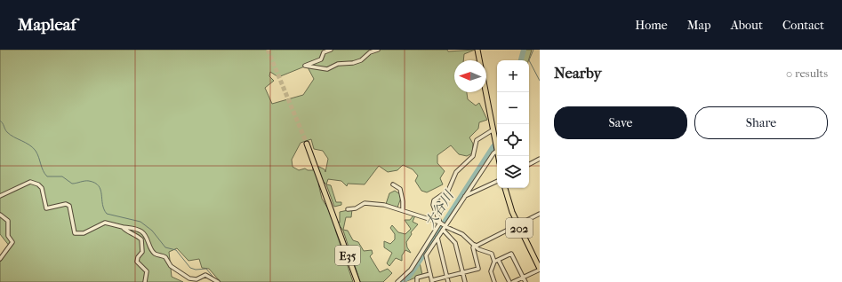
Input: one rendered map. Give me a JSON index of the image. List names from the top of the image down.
{
  "streets": {
    "highway": ["202", "E35"]
  },
  "water": ["大谷川"],
  "north": "left",
  "page": {
    "header": "Mapleaf",
    "nav": [
      "Home",
      "Map",
      "About",
      "Contact"
    ],
    "heading": ["Nearby", "0 results"],
    "map_buttons": ["+", "−"],
    "buttons": ["Save", "Share"]
  }
}
